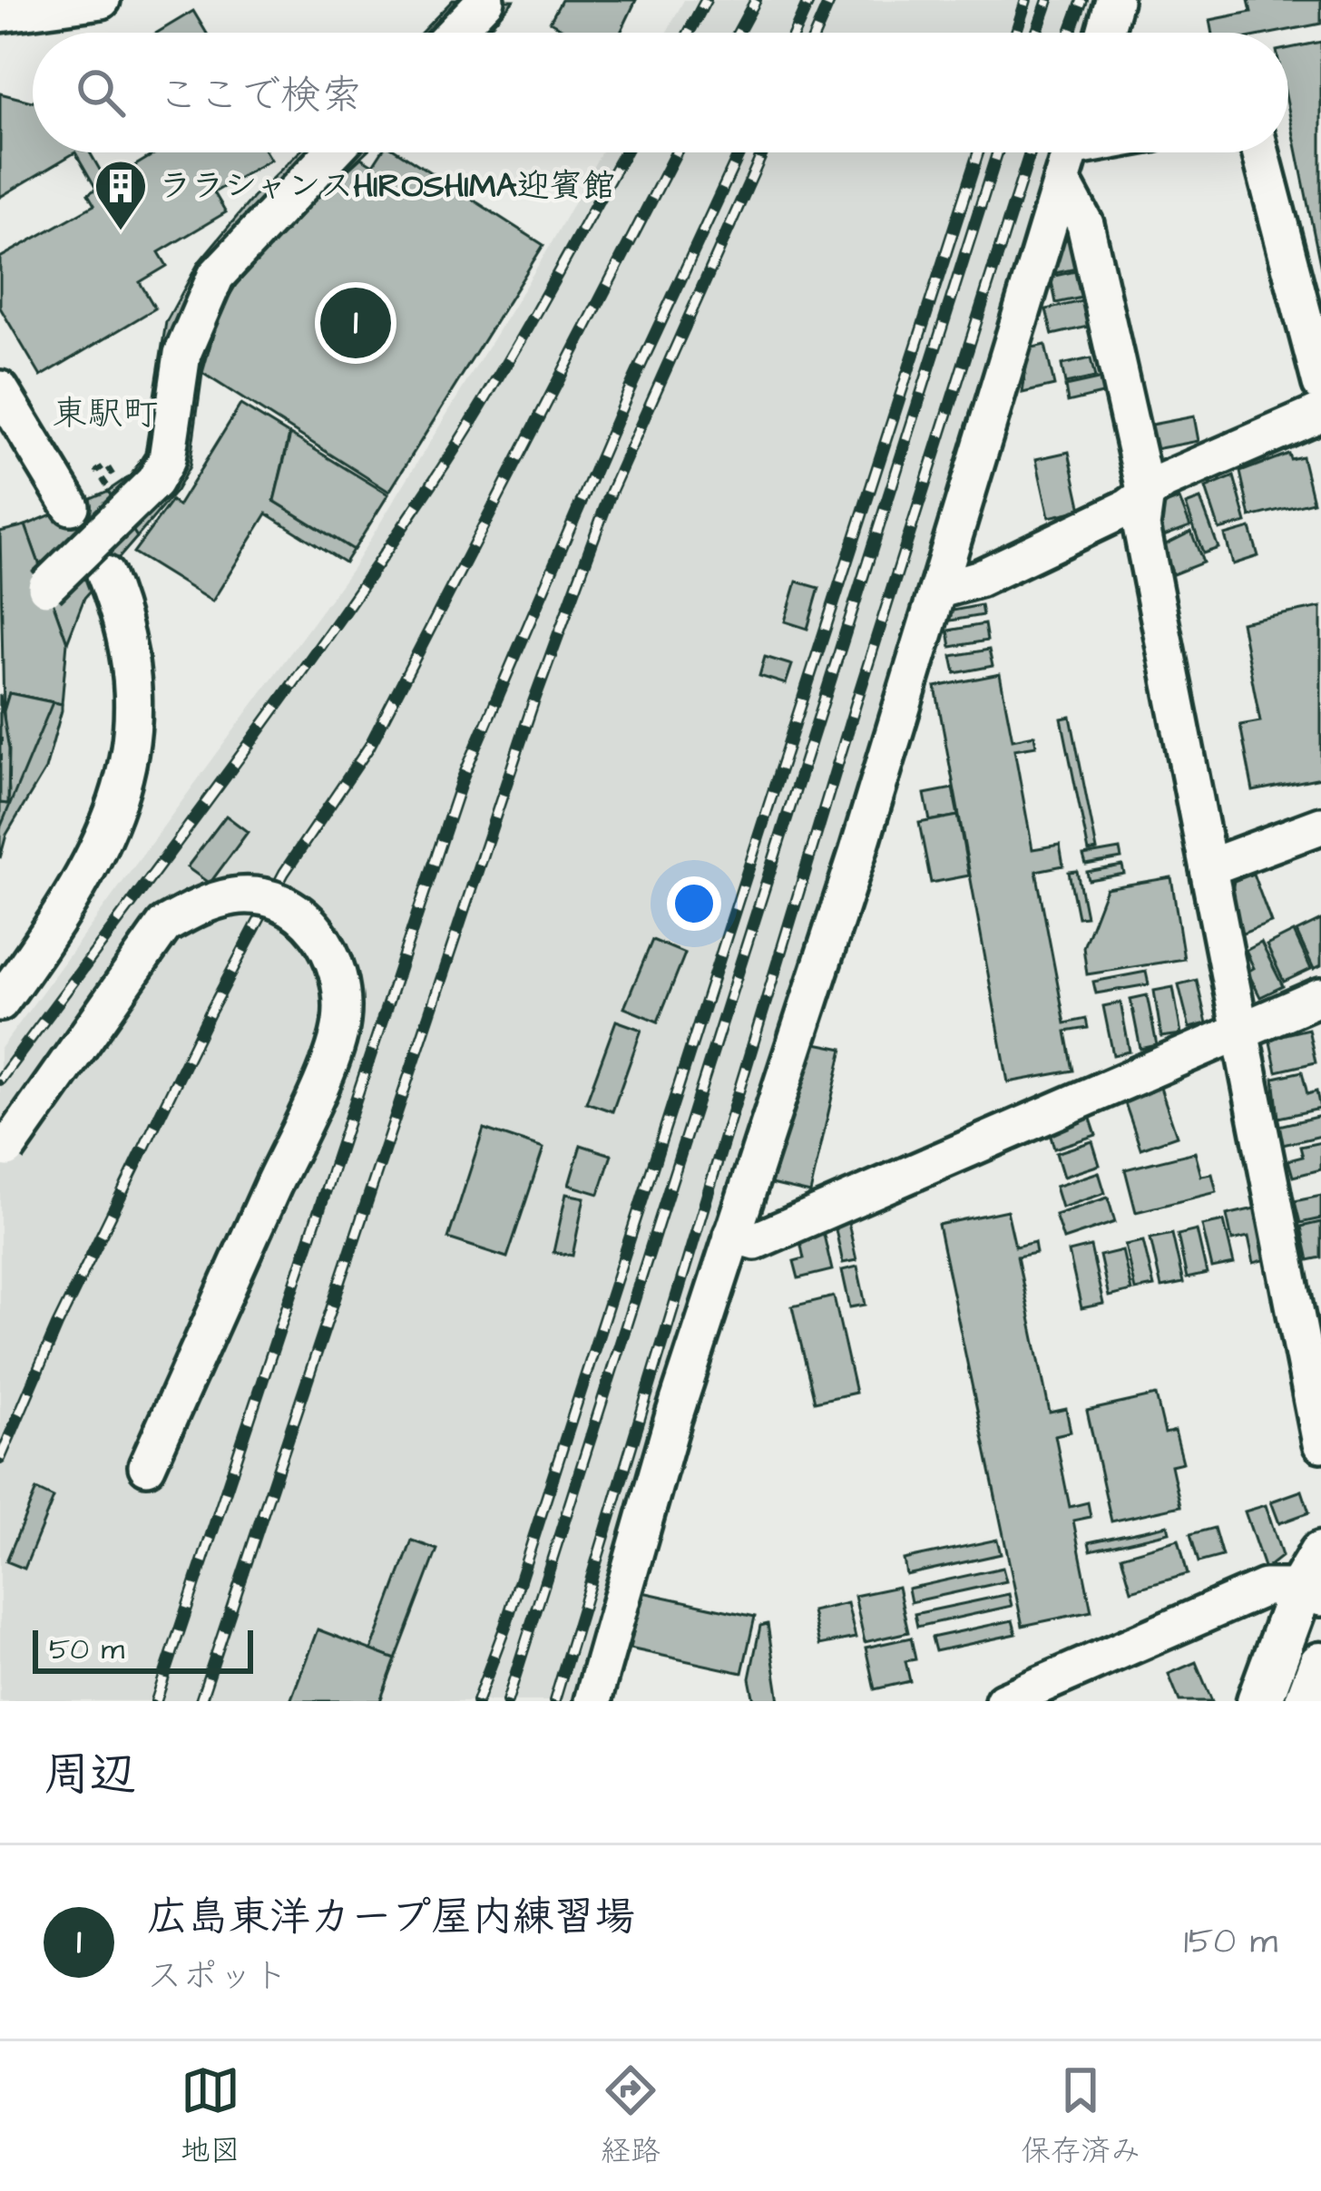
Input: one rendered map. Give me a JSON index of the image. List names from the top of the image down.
{
  "districts": ["東駅町"],
  "places": {
    "building": ["ララシャンスHIROSHIMA迎賓館"]
  },
  "scale_bar": "50 m",
  "page": {
    "search": "ここで検索",
    "pins": "1",
    "scale": "50 m",
    "heading": "周辺",
    "list": [
      {
        "mark": "1",
        "name": "広島東洋カープ屋内練習場",
        "note": "スポット",
        "value": "150 m"
      }
    ],
    "nav": ["地図", "経路", "保存済み"]
  }
}
